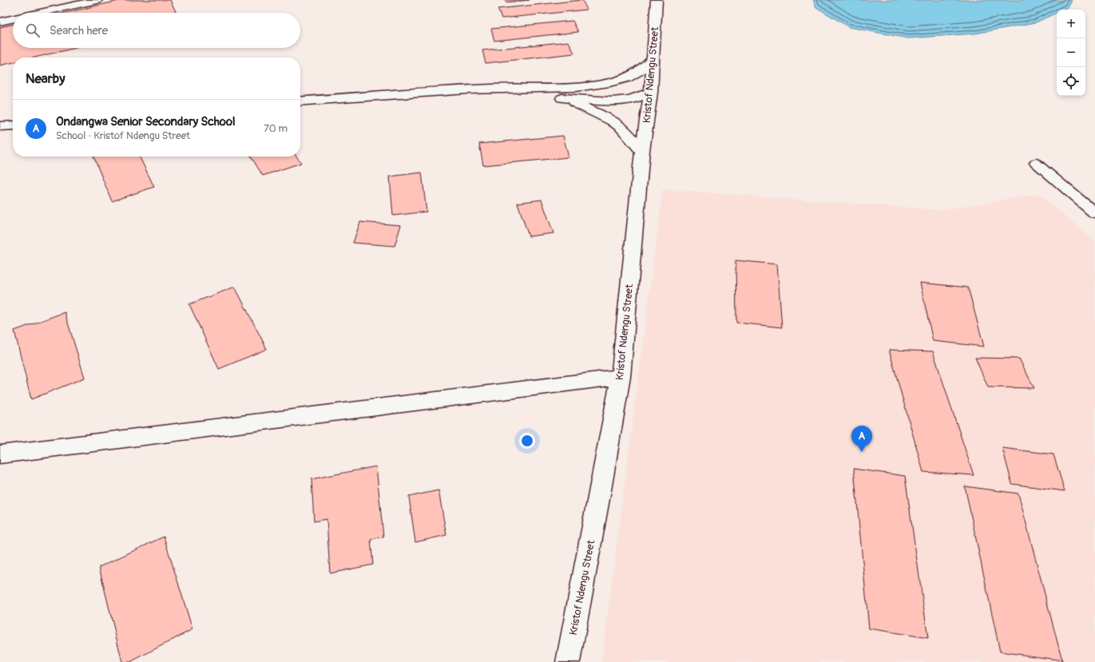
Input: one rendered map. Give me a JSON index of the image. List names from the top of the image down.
{
  "streets": {
    "street": ["Kristof Ndengu Street"]
  },
  "page": {
    "map_buttons": ["+", "−"],
    "search": "Search here",
    "heading": "Nearby",
    "list": [
      {
        "mark": "A",
        "name": "Ondangwa Senior Secondary School",
        "note": "School · Kristof Ndengu Street",
        "value": "70 m"
      }
    ],
    "pins": "A"
  }
}
